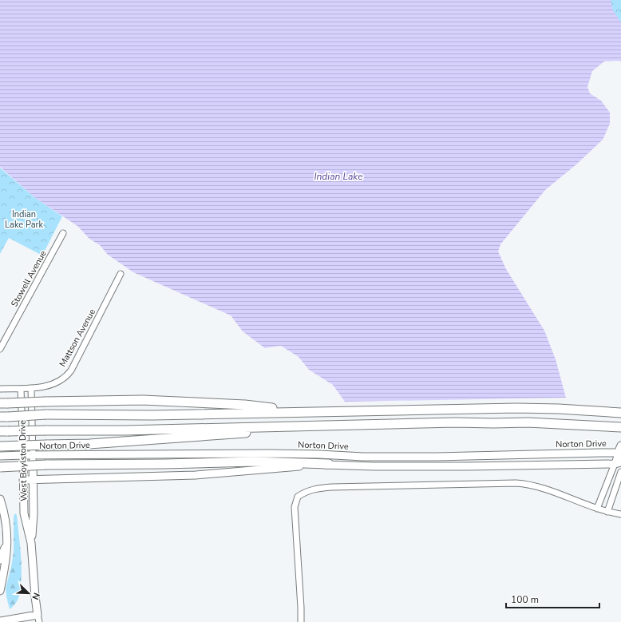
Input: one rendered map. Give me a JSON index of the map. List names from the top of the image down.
{
  "streets": {
    "main road": ["Norton Drive", "West Boylston Drive"],
    "street": ["Stowell Avenue", "Mattson Avenue"]
  },
  "crossings": [
    ["Mattson Avenue", "West Boylston Drive"],
    ["Norton Drive", "West Boylston Drive"]
  ],
  "water": ["Indian Lake"],
  "parks": ["Indian Lake Park"],
  "scale_bar": "100 m",
  "north": "bottom right"
}
